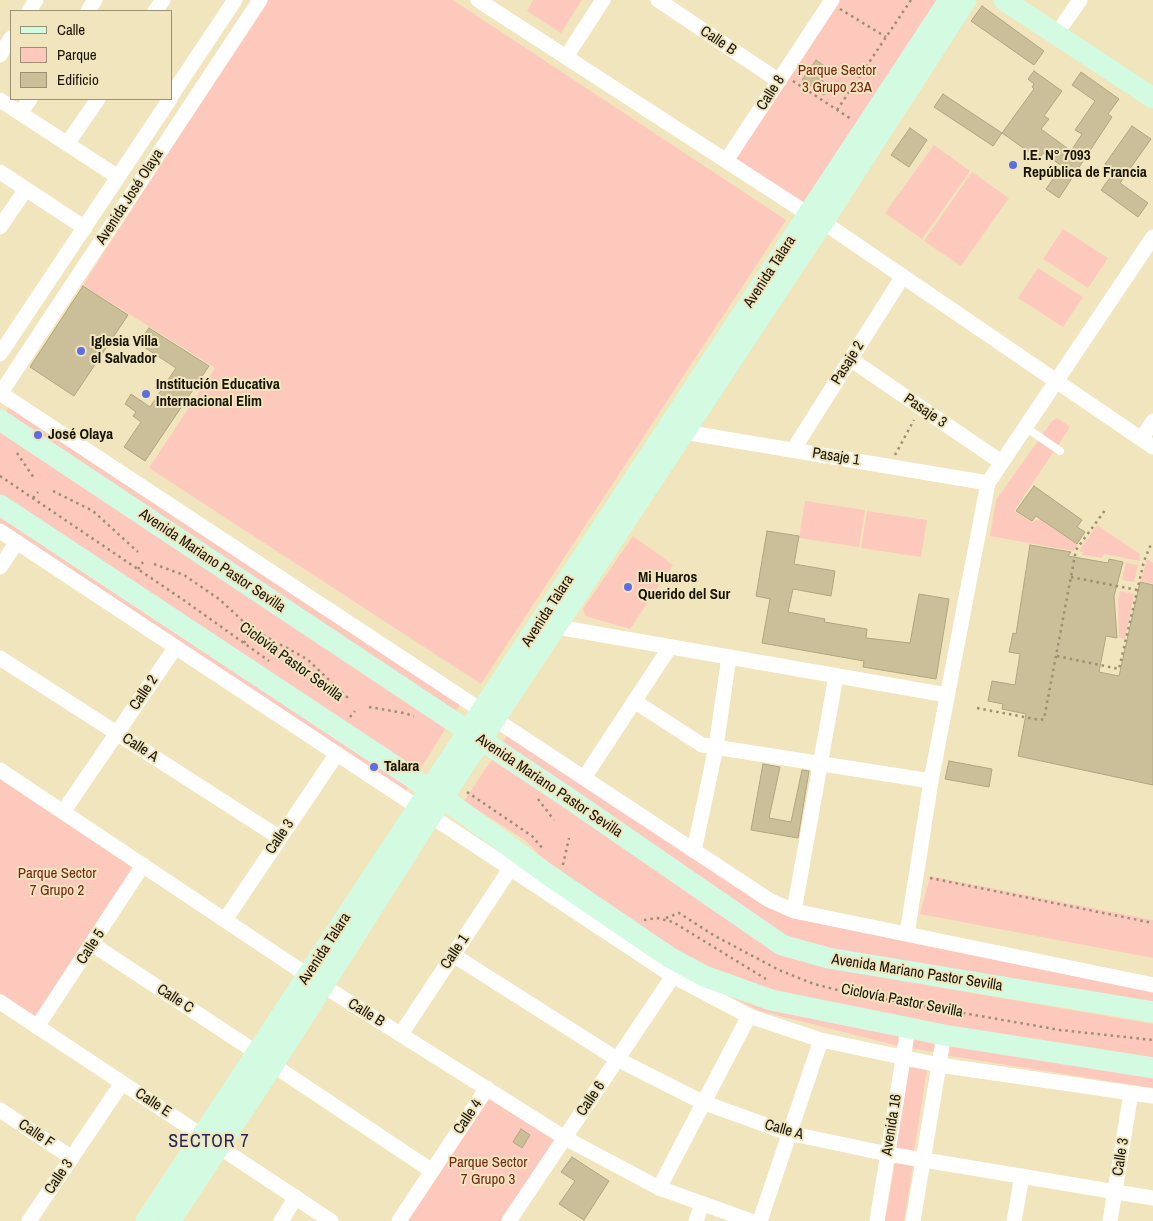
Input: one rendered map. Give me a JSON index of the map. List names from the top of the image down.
{
  "streets": {
    "street": [
      "Calle B",
      "Calle 8",
      "Avenida José Olaya",
      "Avenida Talara",
      "Pasaje 2",
      "Pasaje 3",
      "Pasaje 1",
      "Avenida Mariano Pastor Sevilla",
      "Calle 2",
      "Calle A",
      "Calle 3",
      "Calle 5",
      "Calle 1",
      "Calle C",
      "Calle 6",
      "Calle E",
      "Calle 4",
      "Avenida 16",
      "Calle F"
    ],
    "path": ["Ciclovía Pastor Sevilla"]
  },
  "crossings": [
    ["Calle B", "Calle 8"],
    ["Calle B", "Avenida Talara"],
    ["Calle B", "Calle 2"],
    ["Calle B", "Calle 3"],
    ["Calle B", "Calle 5"],
    ["Calle B", "Calle 1"],
    ["Calle B", "Calle 6"],
    ["Calle B", "Calle 4"],
    ["Avenida José Olaya", "Avenida Mariano Pastor Sevilla"],
    ["Avenida Talara", "Pasaje 1"],
    ["Avenida Talara", "Avenida Mariano Pastor Sevilla"],
    ["Avenida Talara", "Calle C"],
    ["Avenida Talara", "Calle E"],
    ["Pasaje 2", "Pasaje 3"],
    ["Pasaje 2", "Pasaje 1"],
    ["Calle 2", "Calle A"],
    ["Calle A", "Calle 3"],
    ["Calle A", "Calle 1"],
    ["Calle A", "Calle 6"],
    ["Calle A", "Avenida 16"],
    ["Calle 3", "Calle E"],
    ["Calle 3", "Calle F"],
    ["Calle 5", "Calle C"],
    ["Calle 5", "Calle E"],
    ["Calle C", "Calle 4"]
  ],
  "districts": ["SECTOR 7"],
  "parks": ["Parque Sector 3 Grupo 23A", "Parque Sector 7 Grupo 2", "Parque Sector 7 Grupo 3"],
  "places": [
    "I.E. N° 7093 República de Francia",
    "Iglesia Villa el Salvador",
    "Institución Educativa Internacional Elim",
    "José Olaya",
    "Mi Huaros Querido del Sur",
    "Talara"
  ],
  "legend": ["Calle", "Parque", "Edificio"]
}
